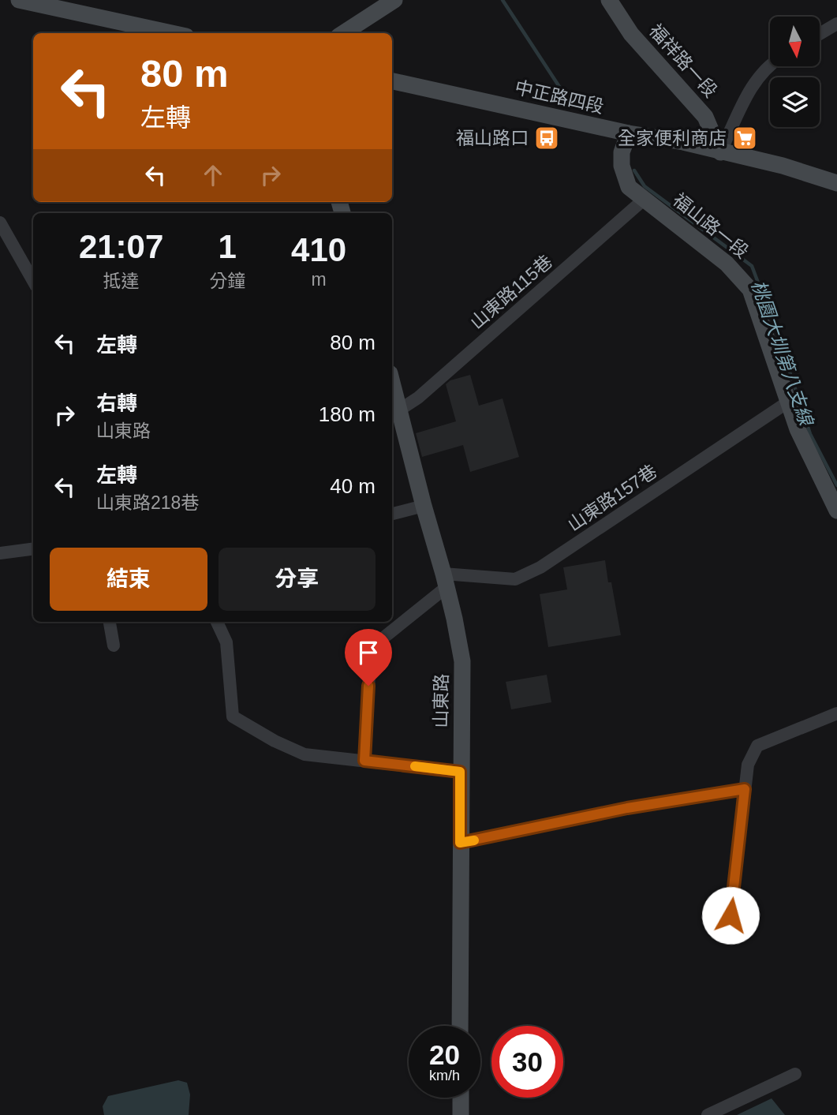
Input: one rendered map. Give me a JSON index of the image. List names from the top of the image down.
{
  "streets": {
    "street": [
      "福祥路一段",
      "中正路四段",
      "福山路一段",
      "山東路115巷",
      "山東路157巷",
      "山東路"
    ]
  },
  "crossings": [
    ["福祥路一段", "中正路四段"],
    ["中正路四段", "福山路一段"],
    ["福山路一段", "山東路115巷"],
    ["福山路一段", "山東路157巷"],
    ["山東路115巷", "山東路"],
    ["山東路157巷", "山東路"]
  ],
  "water": ["桃園大圳第八支線"],
  "places": {
    "bus stop": ["福山路口"],
    "supermarket": ["全家便利商店"]
  },
  "north": "bottom",
  "page": {
    "turn": ["80 m", "左轉"],
    "eta": [
      "21:07",
      "抵達",
      "1",
      "分鐘",
      "410",
      "m"
    ],
    "list": [
      {
        "name": "左轉",
        "value": "80 m"
      },
      {
        "name": "右轉",
        "note": "山東路",
        "value": "180 m"
      },
      {
        "name": "左轉",
        "note": "山東路218巷",
        "value": "40 m"
      }
    ],
    "buttons": ["結束", "分享"],
    "speed": "20 km/h",
    "limit": "30"
  }
}
